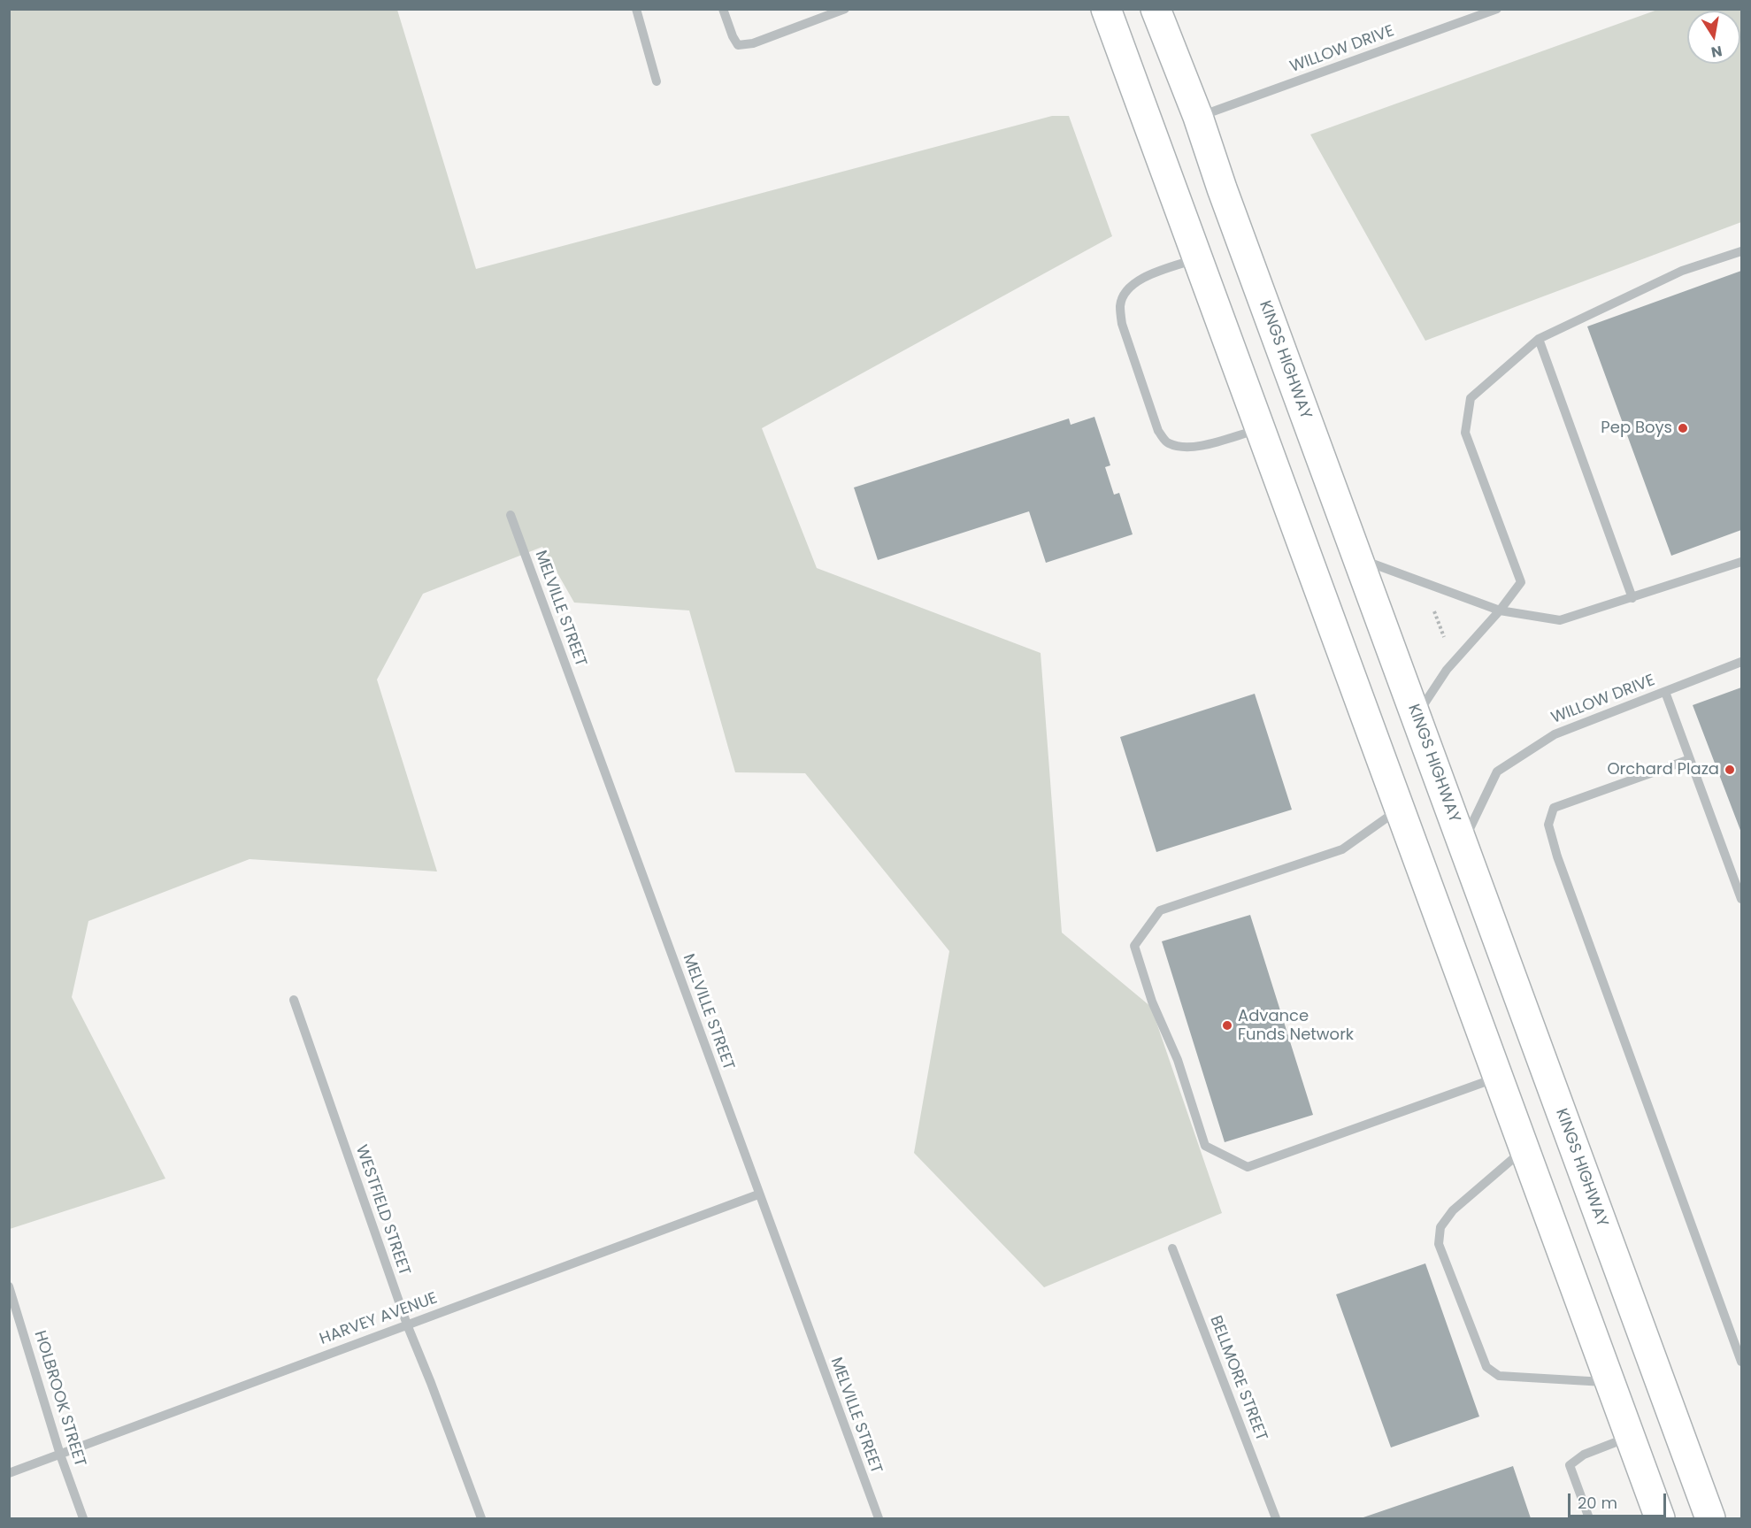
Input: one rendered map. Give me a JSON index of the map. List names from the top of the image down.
{
  "streets": {
    "main road": ["KINGS HIGHWAY"],
    "street": [
      "WILLOW DRIVE",
      "MELVILLE STREET",
      "WESTFIELD STREET",
      "HARVEY AVENUE",
      "BELLMORE STREET",
      "HOLBROOK STREET"
    ]
  },
  "crossings": [
    ["WILLOW DRIVE", "KINGS HIGHWAY"],
    ["MELVILLE STREET", "HARVEY AVENUE"],
    ["WESTFIELD STREET", "HARVEY AVENUE"],
    ["HARVEY AVENUE", "HOLBROOK STREET"]
  ],
  "places": ["Pep Boys", "Orchard Plaza", "Advance Funds Network"],
  "scale_bar": "20 m",
  "north": "bottom"
}
